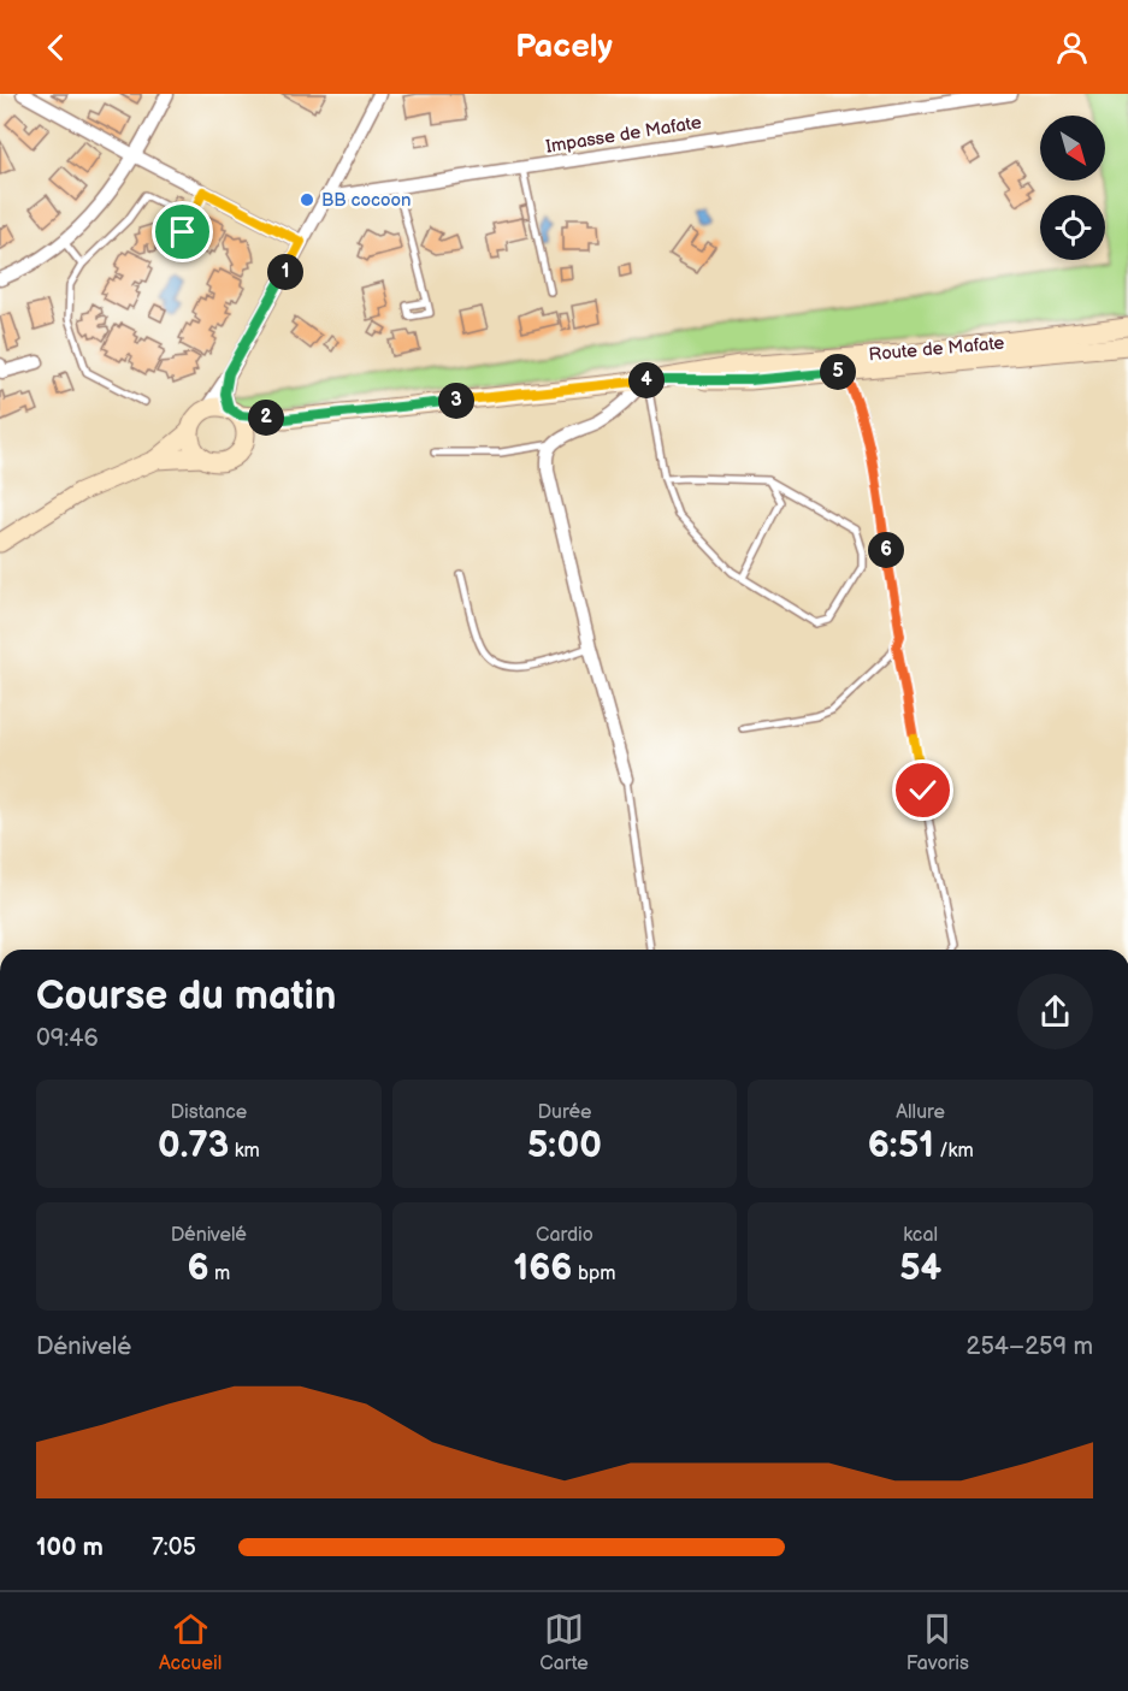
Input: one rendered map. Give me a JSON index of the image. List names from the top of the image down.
{
  "streets": {
    "main road": ["Route de Mafate"],
    "street": ["Impasse de Mafate"]
  },
  "places": ["BB cocoon"],
  "north": "bottom right",
  "page": {
    "header": "Pacely",
    "pins": [
      "1",
      "5",
      "4",
      "3",
      "2",
      "6"
    ],
    "heading": ["Course du matin", "09:46"],
    "stats": [
      ["Distance", "0.73 km"],
      ["Durée", "5:00"],
      ["Allure", "6:51 /km"],
      ["Dénivelé", "6 m"],
      ["Cardio", "166 bpm"],
      ["kcal", "54"]
    ],
    "chart": ["Dénivelé", "254–259 m"],
    "list": [
      {
        "name": "100 m",
        "note": "7:05"
      }
    ],
    "tabs": ["Accueil", "Carte", "Favoris"]
  }
}
